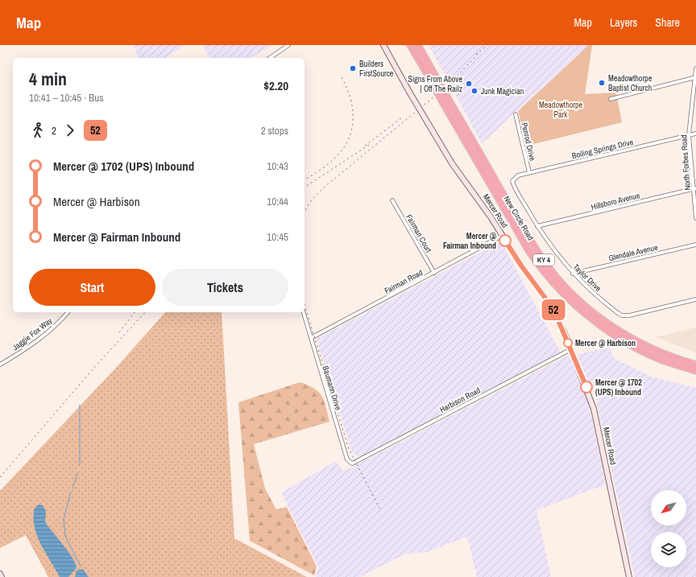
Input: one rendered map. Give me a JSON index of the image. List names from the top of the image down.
{
  "streets": {
    "highway": ["New Circle Road", "KY 4"],
    "street": [
      "Penrod Drive",
      "Boiling Springs Drive",
      "North Forbes Road",
      "Hillsboro Avenue",
      "Mercer Road",
      "Fairman Court",
      "Glendale Avenue",
      "Taylor Drive",
      "Fairman Road",
      "Jaggie Fox Way",
      "Baumann Drive",
      "Harbison Road"
    ]
  },
  "crossings": [
    ["Penrod Drive", "Boiling Springs Drive"],
    ["Boiling Springs Drive", "North Forbes Road"],
    ["Boiling Springs Drive", "Taylor Drive"],
    ["North Forbes Road", "Hillsboro Avenue"],
    ["Hillsboro Avenue", "Taylor Drive"],
    ["Mercer Road", "Fairman Road"],
    ["Mercer Road", "Harbison Road"],
    ["Fairman Court", "Fairman Road"],
    ["Glendale Avenue", "Taylor Drive"],
    ["Fairman Road", "Baumann Drive"],
    ["Baumann Drive", "Harbison Road"]
  ],
  "parks": ["Meadowthorpe Park"],
  "places": [
    "Builders FirstSource",
    "Meadowthorpe Baptist Church",
    "Signs From Above | Off The Railz",
    "Junk Magician",
    "Mercer @ Fairman Inbound",
    "Mercer @ Harbison",
    "Mercer @ 1702 (UPS) Inbound"
  ],
  "lines": ["bus line 52"],
  "north": "bottom left",
  "page": {
    "header": "Map",
    "nav": ["Map", "Layers", "Share"],
    "on_map": "52",
    "heading": ["4 min", "10:41 – 10:45 · Bus", "$2.20"],
    "legs": ["2", "52", "2 stops"],
    "list": [
      {
        "name": "Mercer @ 1702 (UPS) Inbound",
        "value": "10:43"
      },
      {
        "name": "Mercer @ Harbison",
        "value": "10:44"
      },
      {
        "name": "Mercer @ Fairman Inbound",
        "value": "10:45"
      }
    ],
    "buttons": ["Start", "Tickets"]
  }
}
